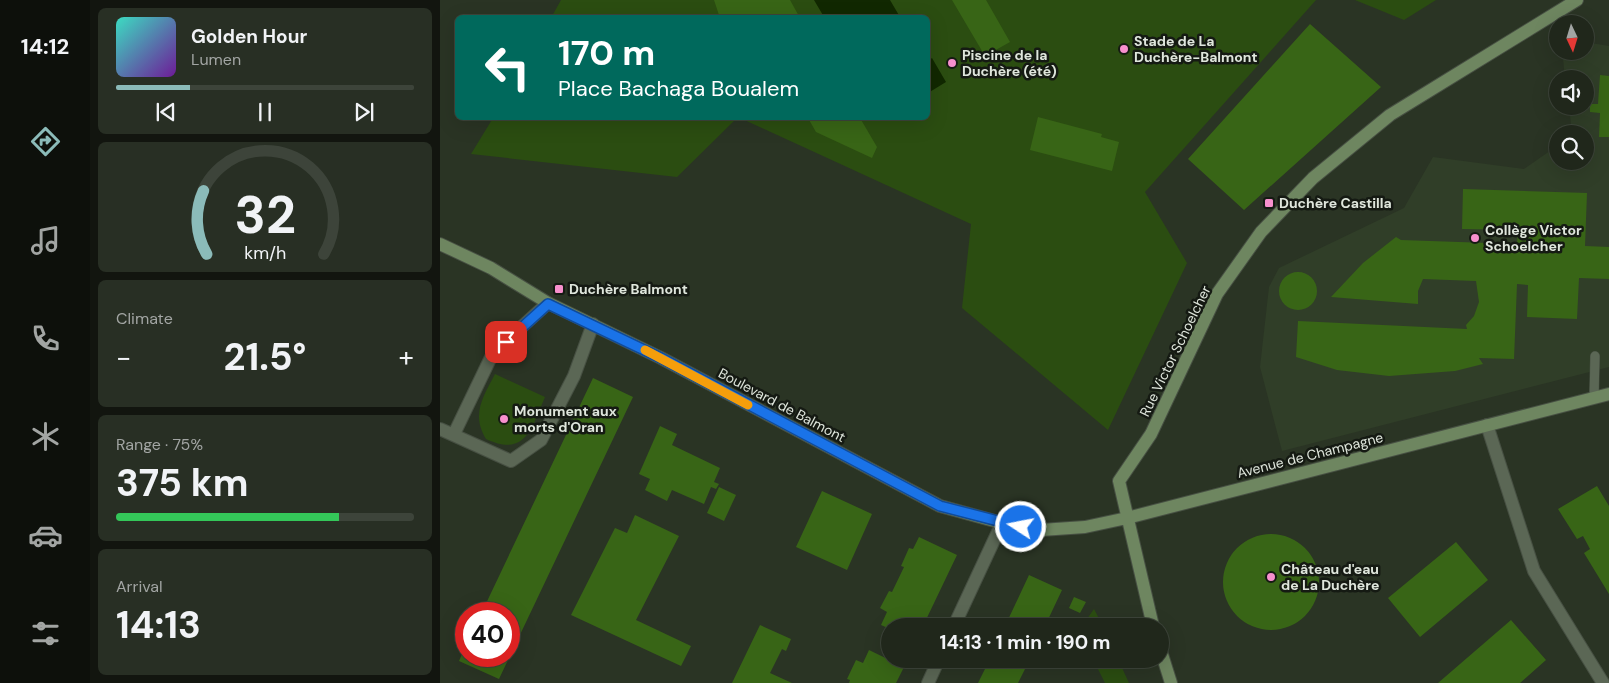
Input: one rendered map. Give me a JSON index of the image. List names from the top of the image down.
{
  "streets": {
    "street": ["Rue Victor Schoelcher", "Boulevard de Balmont", "Avenue de Champagne"]
  },
  "crossings": [
    ["Rue Victor Schoelcher", "Boulevard de Balmont"],
    ["Rue Victor Schoelcher", "Avenue de Champagne"],
    ["Boulevard de Balmont", "Avenue de Champagne"]
  ],
  "places": {
    "other": [
      "Stade de La Duchère-Balmont",
      "Piscine de la Duchère (été)",
      "Collège Victor Schoelcher",
      "Monument aux morts d'Oran",
      "Château d'eau de La Duchère"
    ],
    "transit": ["Duchère Castilla", "Duchère Balmont"]
  },
  "north": "bottom",
  "page": {
    "tabs": "14:12",
    "turn": ["170 m", "Place Bachaga Boualem"],
    "song": ["Golden Hour", "Lumen"],
    "tile": [
      "Climate",
      ["Range · 75%", "375 km"],
      ["Arrival", "14:13"]
    ],
    "heat": ["−", "21.5°", "+"],
    "limit": "40",
    "trip": "14:13 · 1 min · 190 m",
    "gauge": ["32", "km/h"]
  }
}
